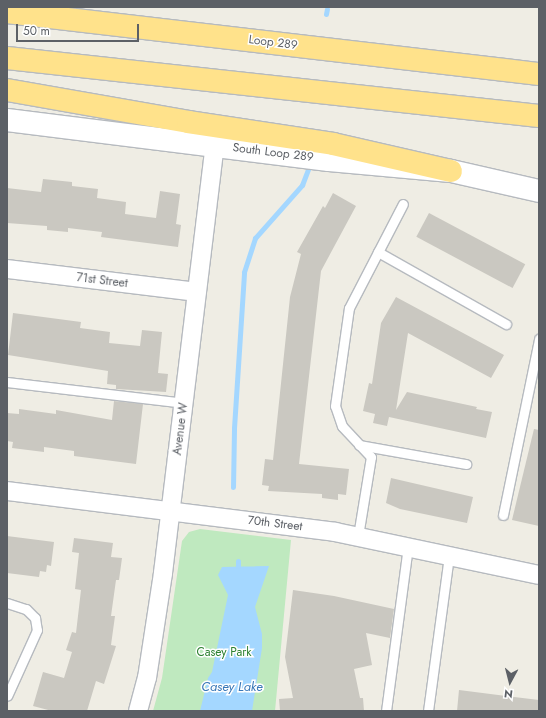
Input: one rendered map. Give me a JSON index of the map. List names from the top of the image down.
{
  "streets": {
    "highway": ["Loop 289"],
    "main road": ["South Loop 289"],
    "street": ["71st Street", "Avenue W", "70th Street"]
  },
  "crossings": [
    ["South Loop 289", "Avenue W"],
    ["71st Street", "Avenue W"],
    ["Avenue W", "70th Street"]
  ],
  "water": ["Casey Lake"],
  "parks": ["Casey Park"],
  "scale_bar": "50 m",
  "north": "bottom"
}
